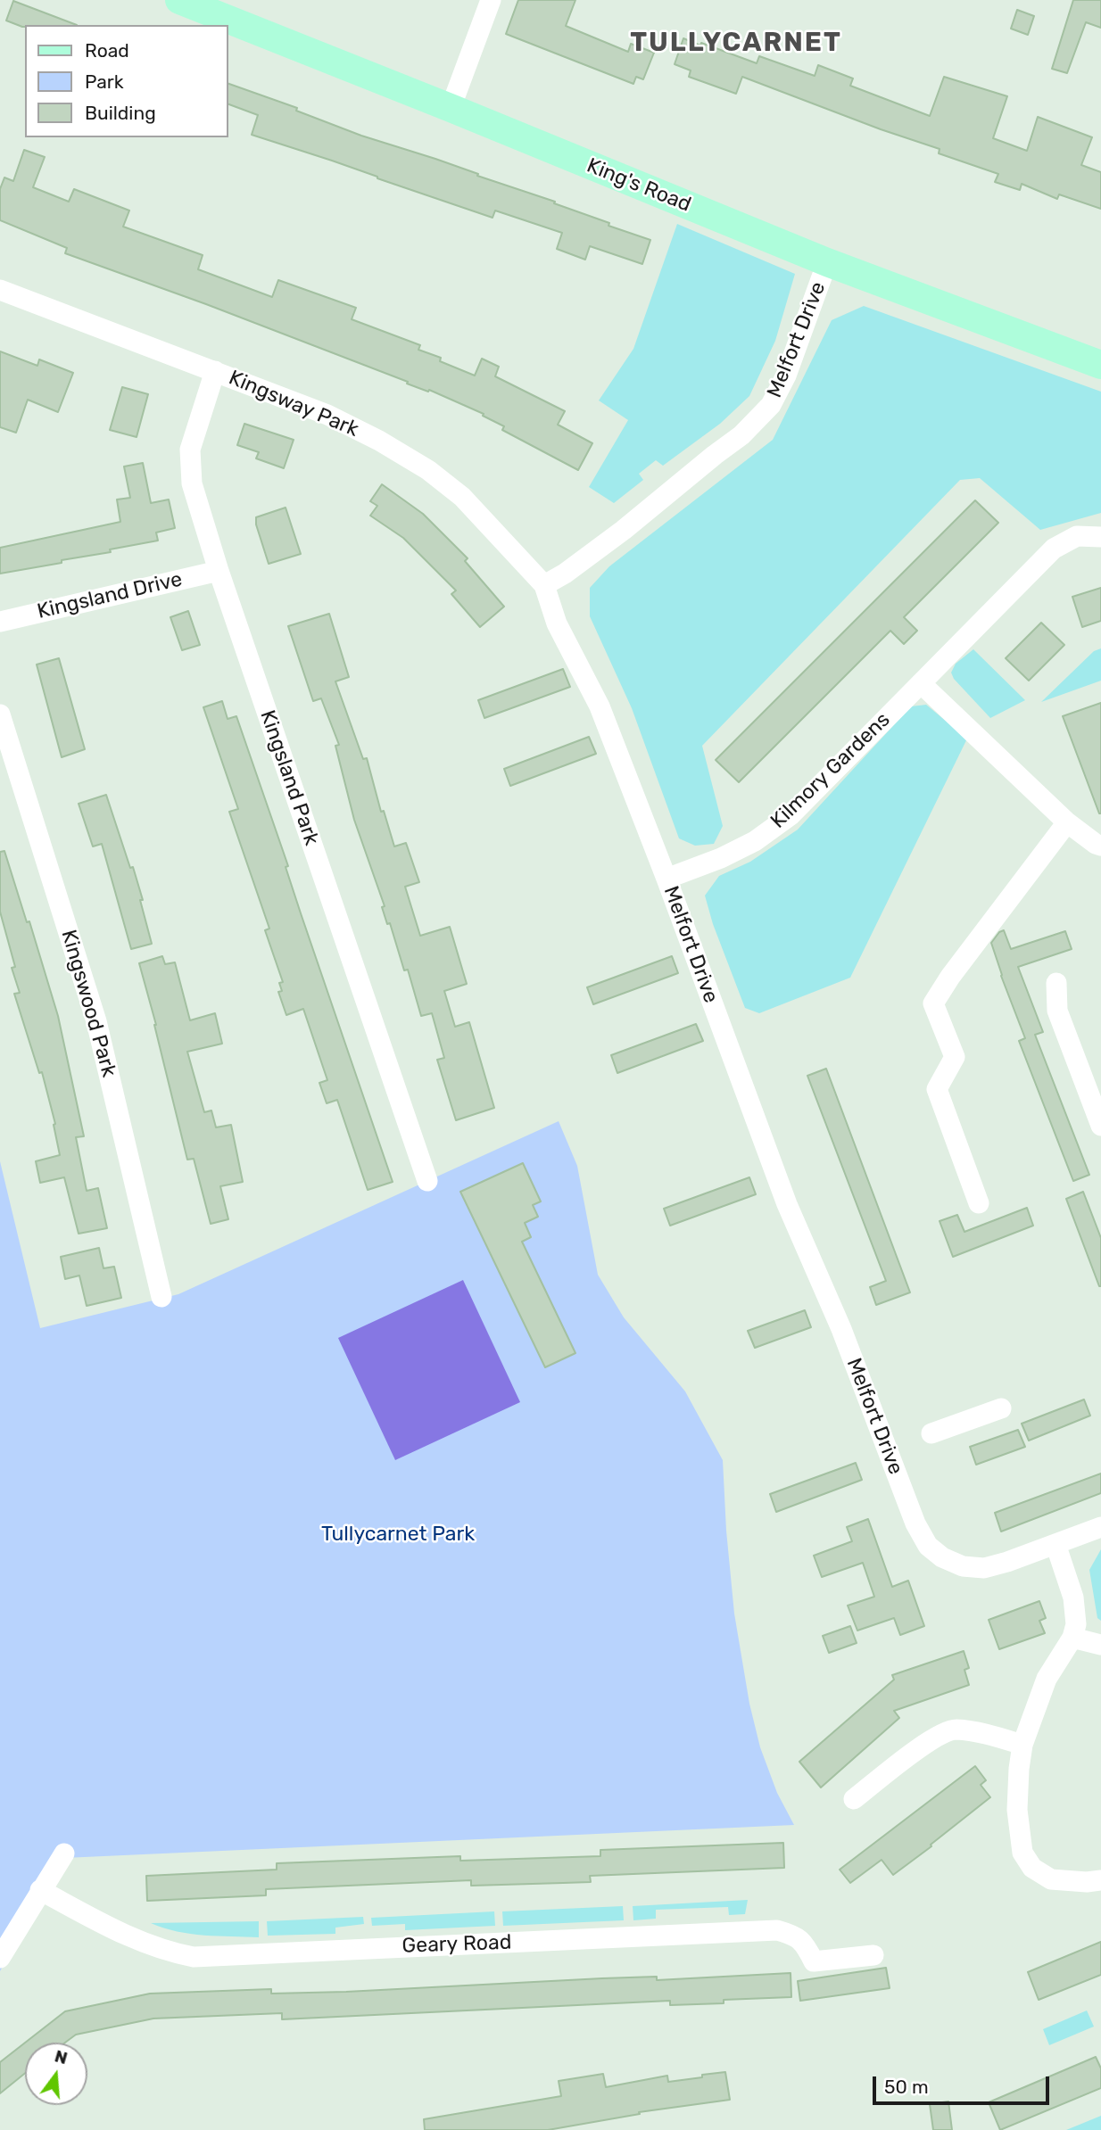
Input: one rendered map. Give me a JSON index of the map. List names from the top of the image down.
{
  "streets": {
    "street": [
      "King's Road",
      "Melfort Drive",
      "Kingsway Park",
      "Kingsland Drive",
      "Kilmory Gardens",
      "Kingsland Park",
      "Kingswood Park",
      "Geary Road"
    ]
  },
  "crossings": [
    ["King's Road", "Melfort Drive"],
    ["Melfort Drive", "Kingsway Park"],
    ["Melfort Drive", "Kilmory Gardens"],
    ["Kingsway Park", "Kingsland Park"],
    ["Kingsland Drive", "Kingsland Park"]
  ],
  "districts": ["TULLYCARNET"],
  "parks": ["Tullycarnet Park"],
  "legend": ["Road", "Park", "Building"],
  "scale_bar": "50 m",
  "north": "top"
}
